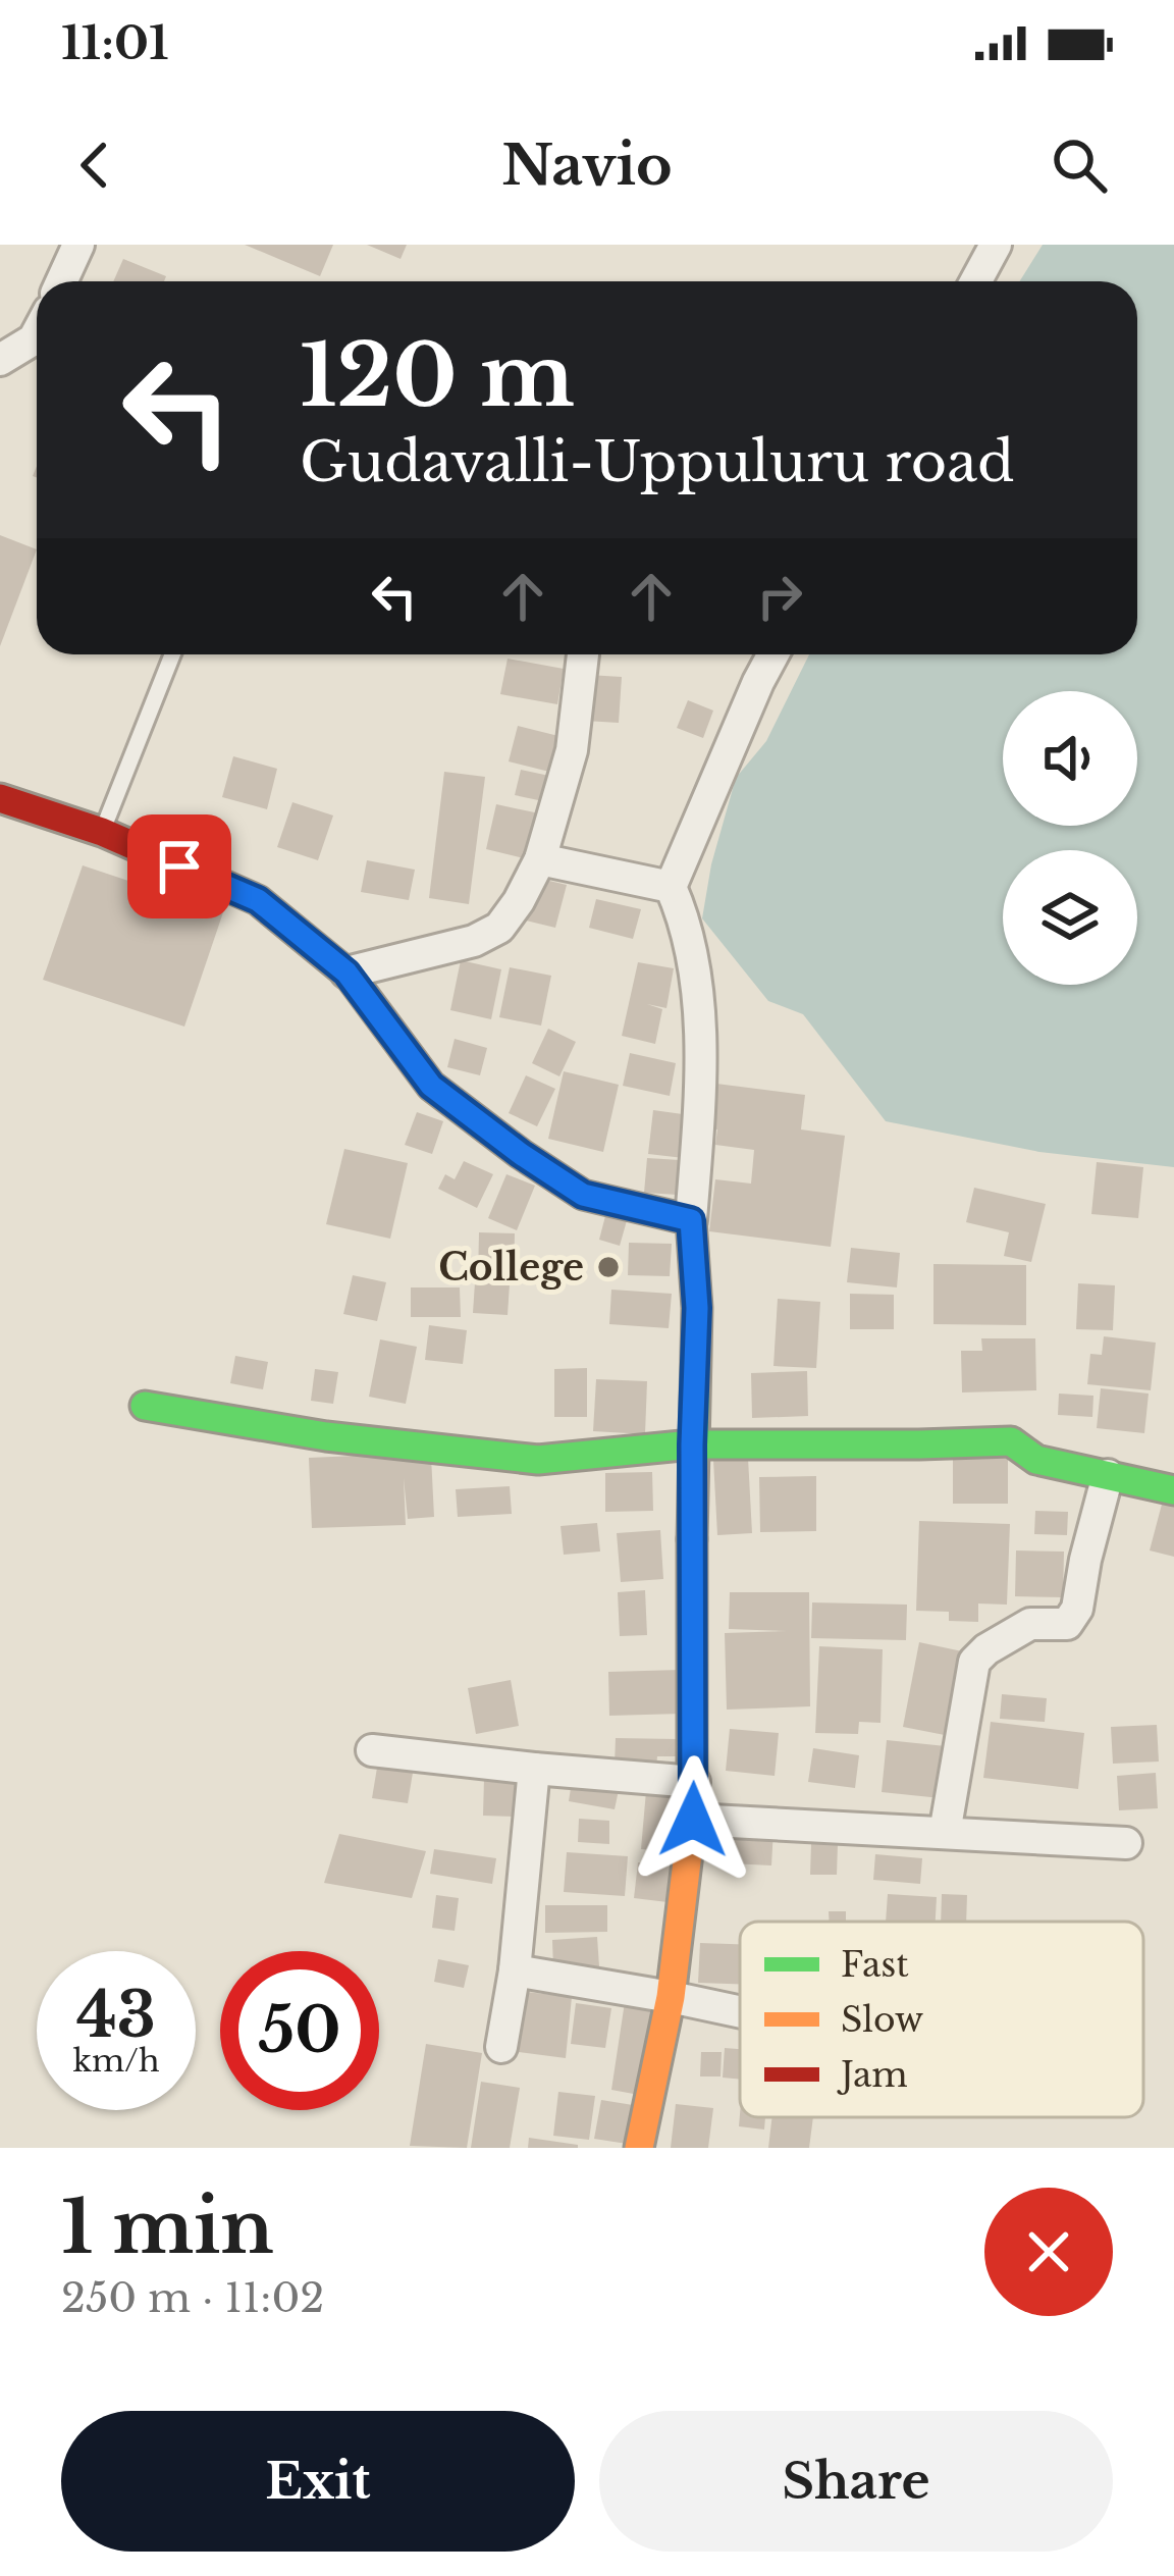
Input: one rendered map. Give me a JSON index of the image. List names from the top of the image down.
{
  "places": ["College"],
  "legend": ["Fast", "Slow", "Jam"],
  "page": {
    "status": "11:01",
    "header": "Navio",
    "turn": ["120 m", "Gudavalli-Uppuluru road"],
    "speed": "43 km/h",
    "limit": "50",
    "heading": ["1 min", "250 m · 11:02"],
    "buttons": ["Exit", "Share"]
  }
}
